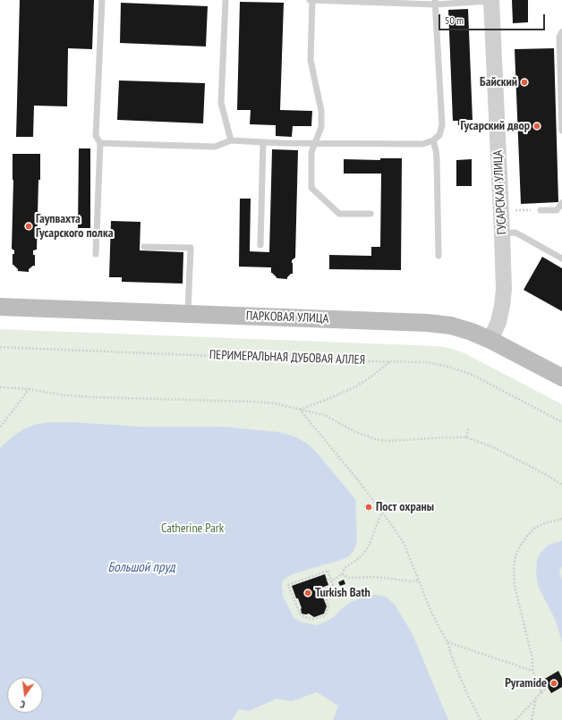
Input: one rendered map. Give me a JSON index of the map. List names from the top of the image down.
{
  "streets": {
    "main road": ["ПАРКОВАЯ УЛИЦА"],
    "street": ["ГУСАРСКАЯ УЛИЦА"],
    "path": ["ПЕРИМЕРАЛЬНАЯ ДУБОВАЯ АЛЛЕЯ"]
  },
  "crossings": [
    ["ГУСАРСКАЯ УЛИЦА", "ПАРКОВАЯ УЛИЦА"]
  ],
  "water": ["Большой пруд"],
  "parks": ["Catherine Park"],
  "places": [
    "Байский",
    "Гусарский двор",
    "Гаупвахта Гусарского полка",
    "Пост охраны",
    "Turkish Bath",
    "Pyramide"
  ],
  "scale_bar": "50 m",
  "north": "bottom"
}
